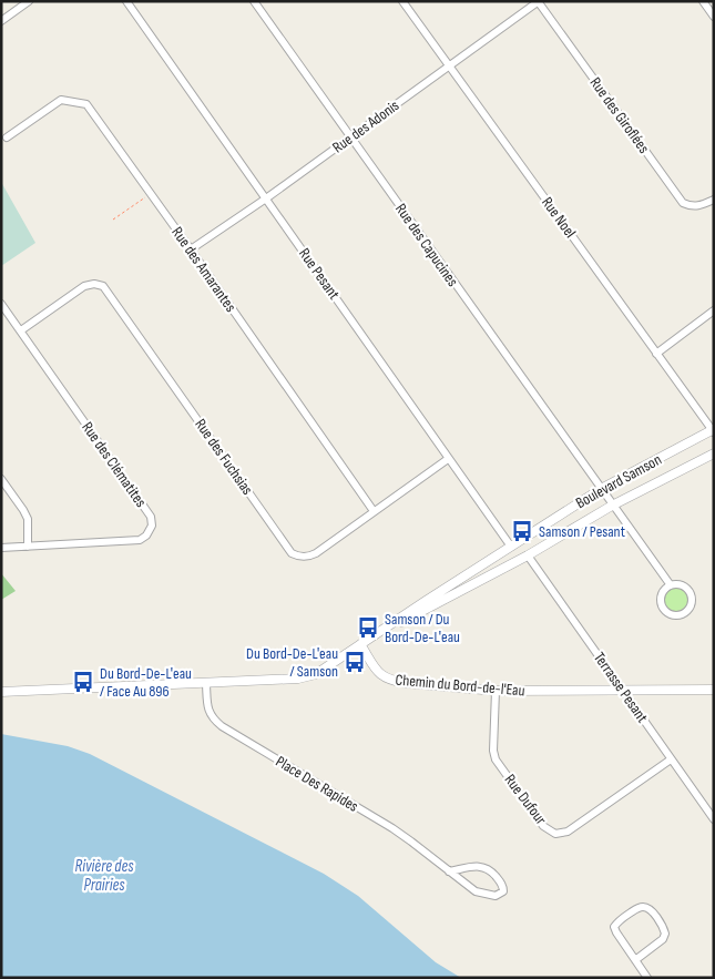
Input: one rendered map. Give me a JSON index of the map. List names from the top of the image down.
{
  "streets": {
    "street": [
      "Rue des Giroflées",
      "Rue des Adonis",
      "Rue Noel",
      "Rue des Capucines",
      "Rue des Amarantes",
      "Rue Pesant",
      "Rue des Fuchsias",
      "Rue des Clématites",
      "Boulevard Samson",
      "Chemin du Bord-de-l'Eau",
      "Terrasse Pesant",
      "Place Des Rapides",
      "Rue Dufour"
    ]
  },
  "crossings": [
    ["Rue des Giroflées", "Rue des Adonis"],
    ["Rue des Adonis", "Rue Noel"],
    ["Rue des Adonis", "Rue des Capucines"],
    ["Rue des Adonis", "Rue des Amarantes"],
    ["Rue des Adonis", "Rue Pesant"],
    ["Rue Noel", "Boulevard Samson"],
    ["Rue des Capucines", "Boulevard Samson"],
    ["Rue des Amarantes", "Rue des Fuchsias"],
    ["Rue Pesant", "Rue des Fuchsias"],
    ["Rue Pesant", "Boulevard Samson"],
    ["Rue des Fuchsias", "Rue des Clématites"],
    ["Boulevard Samson", "Chemin du Bord-de-l'Eau"],
    ["Boulevard Samson", "Terrasse Pesant"],
    ["Chemin du Bord-de-l'Eau", "Terrasse Pesant"],
    ["Chemin du Bord-de-l'Eau", "Rue Dufour"],
    ["Terrasse Pesant", "Rue Dufour"]
  ],
  "water": ["Rivière des Prairies"],
  "places": {
    "bus stop": [
      "Samson / Pesant",
      "Samson / Du Bord-De-L'eau",
      "Du Bord-De-L'eau / Samson",
      "Du Bord-De-L'eau / Face Au 896"
    ]
  }
}
